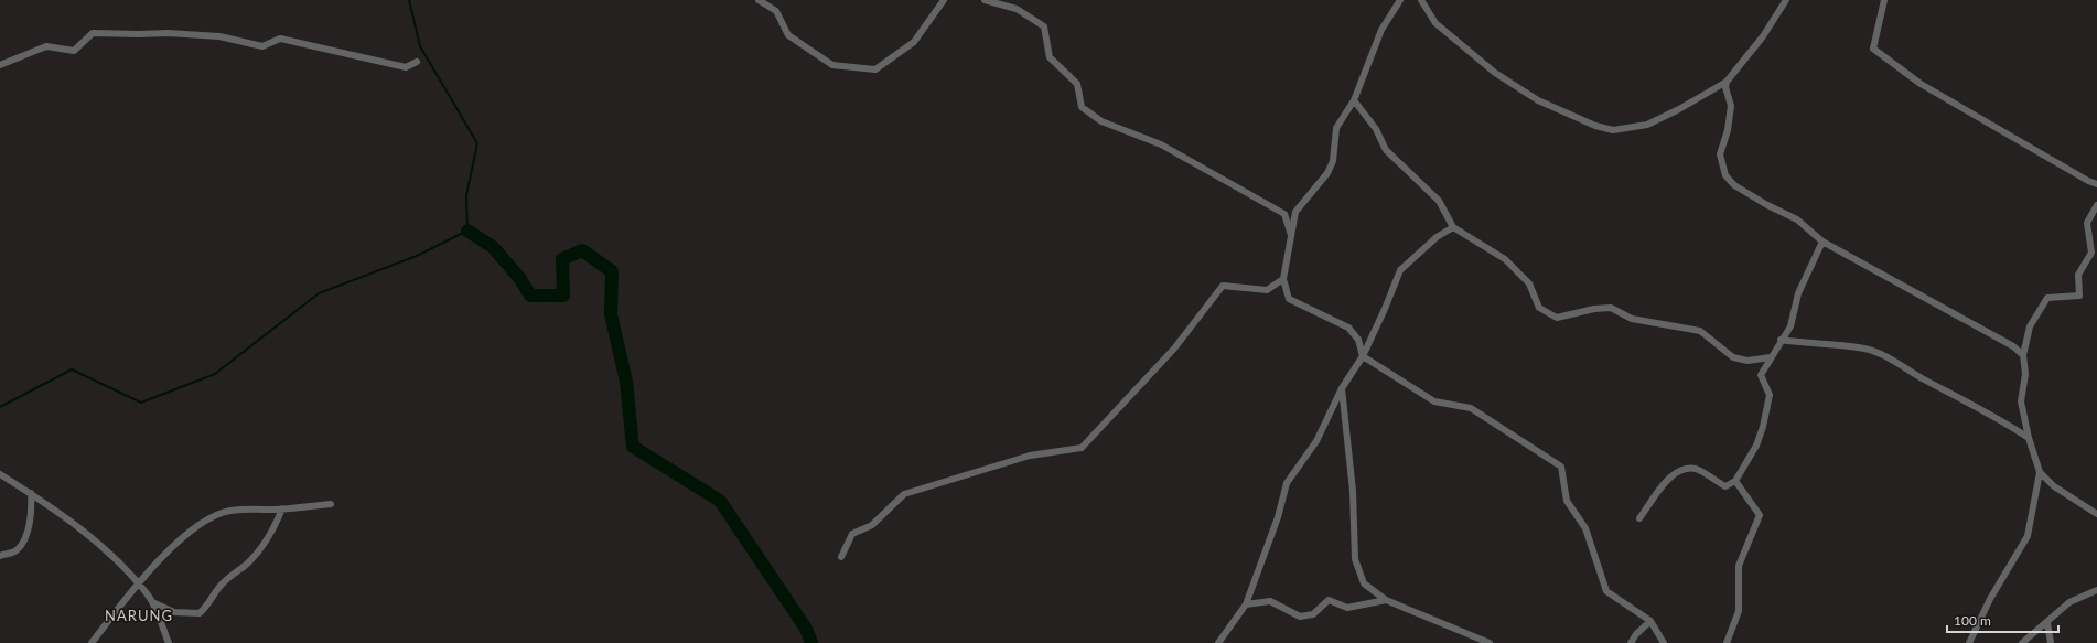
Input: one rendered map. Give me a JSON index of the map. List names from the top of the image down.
{
  "districts": ["NARUNG"],
  "scale_bar": "100 m"
}
